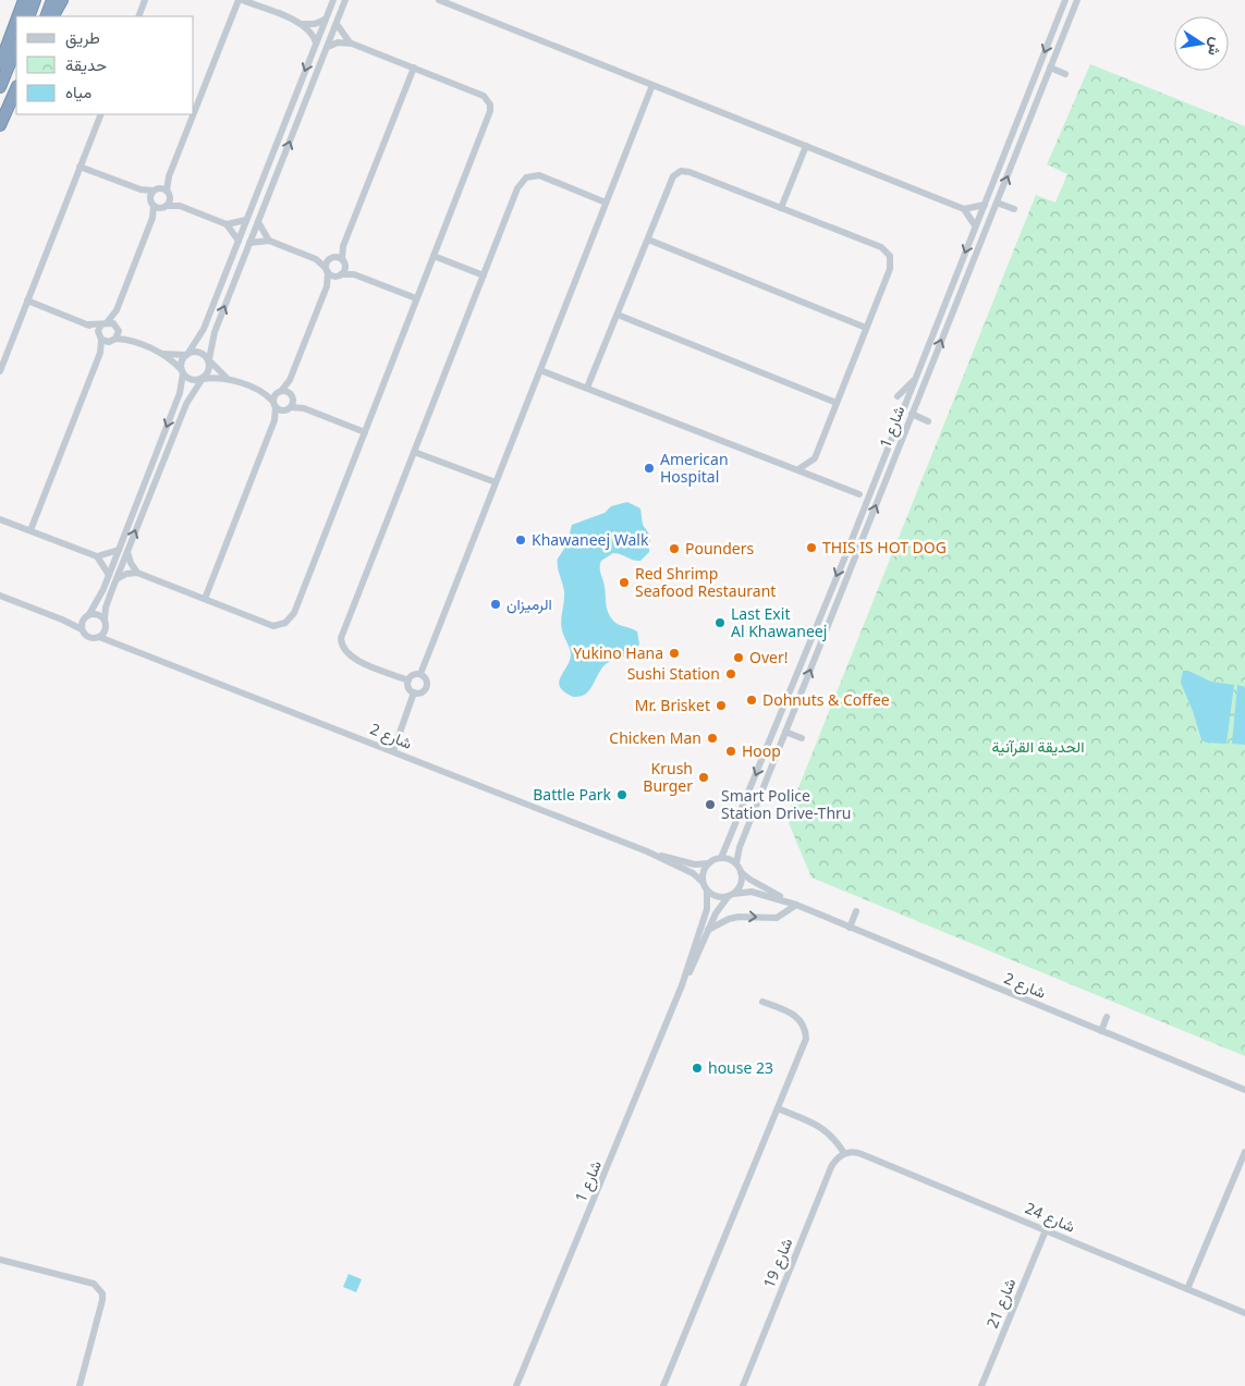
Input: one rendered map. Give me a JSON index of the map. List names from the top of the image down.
{
  "streets": {
    "street": [
      "شارع 1",
      "شارع 2",
      "شارع 24",
      "شارع 19",
      "شارع 21"
    ]
  },
  "crossings": [
    ["شارع 1", "شارع 2"],
    ["شارع 24", "شارع 19"],
    ["شارع 24", "شارع 21"]
  ],
  "parks": ["الحديقة القرآنية"],
  "places": [
    "American Hospital",
    "Khawaneej Walk",
    "THIS IS HOT DOG",
    "Pounders",
    "Red Shrimp Seafood Restaurant",
    "الرميزان",
    "Last Exit Al Khawaneej",
    "Yukino Hana",
    "Over!",
    "Sushi Station",
    "Dohnuts & Coffee",
    "Mr. Brisket",
    "Chicken Man",
    "Hoop",
    "Krush Burger",
    "Battle Park",
    "Smart Police Station Drive-Thru",
    "house 23"
  ],
  "legend": ["طريق", "حديقة", "مياه"],
  "north": "right"
}
